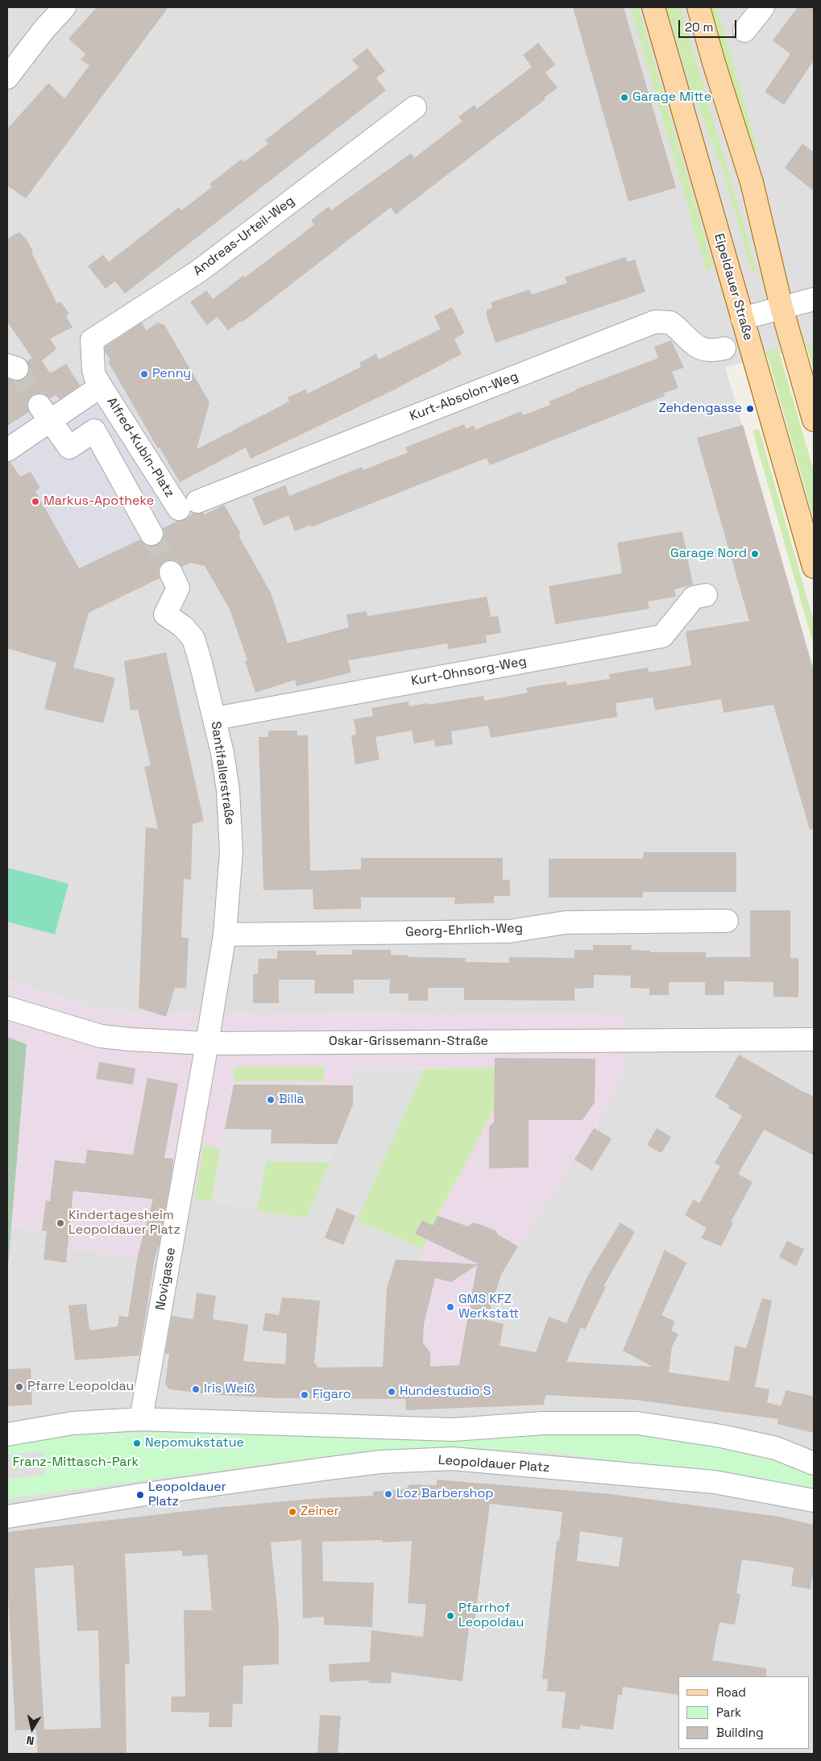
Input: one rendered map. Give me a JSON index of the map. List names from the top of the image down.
{
  "streets": {
    "main road": ["Eipeldauer Straße"],
    "street": [
      "Andreas-Urteil-Weg",
      "Kurt-Absolon-Weg",
      "Alfred-Kubin-Platz",
      "Kurt-Ohnsorg-Weg",
      "Santifallerstraße",
      "Georg-Ehrlich-Weg",
      "Oskar-Grissemann-Straße",
      "Novigasse",
      "Leopoldauer Platz"
    ]
  },
  "crossings": [
    ["Andreas-Urteil-Weg", "Alfred-Kubin-Platz"],
    ["Kurt-Absolon-Weg", "Alfred-Kubin-Platz"],
    ["Kurt-Ohnsorg-Weg", "Santifallerstraße"],
    ["Santifallerstraße", "Georg-Ehrlich-Weg"],
    ["Santifallerstraße", "Oskar-Grissemann-Straße"],
    ["Santifallerstraße", "Novigasse"],
    ["Oskar-Grissemann-Straße", "Novigasse"]
  ],
  "parks": ["Franz-Mittasch-Park"],
  "places": [
    "Garage Mitte",
    "Penny",
    "Zehdengasse",
    "Markus-Apotheke",
    "Garage Nord",
    "Billa",
    "Kindertagesheim Leopoldauer Platz",
    "GMS KFZ Werkstatt",
    "Pfarre Leopoldau",
    "Iris Weiß",
    "Hundestudio S",
    "Figaro",
    "Nepomukstatue",
    "Loz Barbershop",
    "Leopoldauer Platz",
    "Zeiner",
    "Pfarrhof Leopoldau"
  ],
  "legend": ["Road", "Park", "Building"],
  "scale_bar": "20 m",
  "north": "bottom"
}
